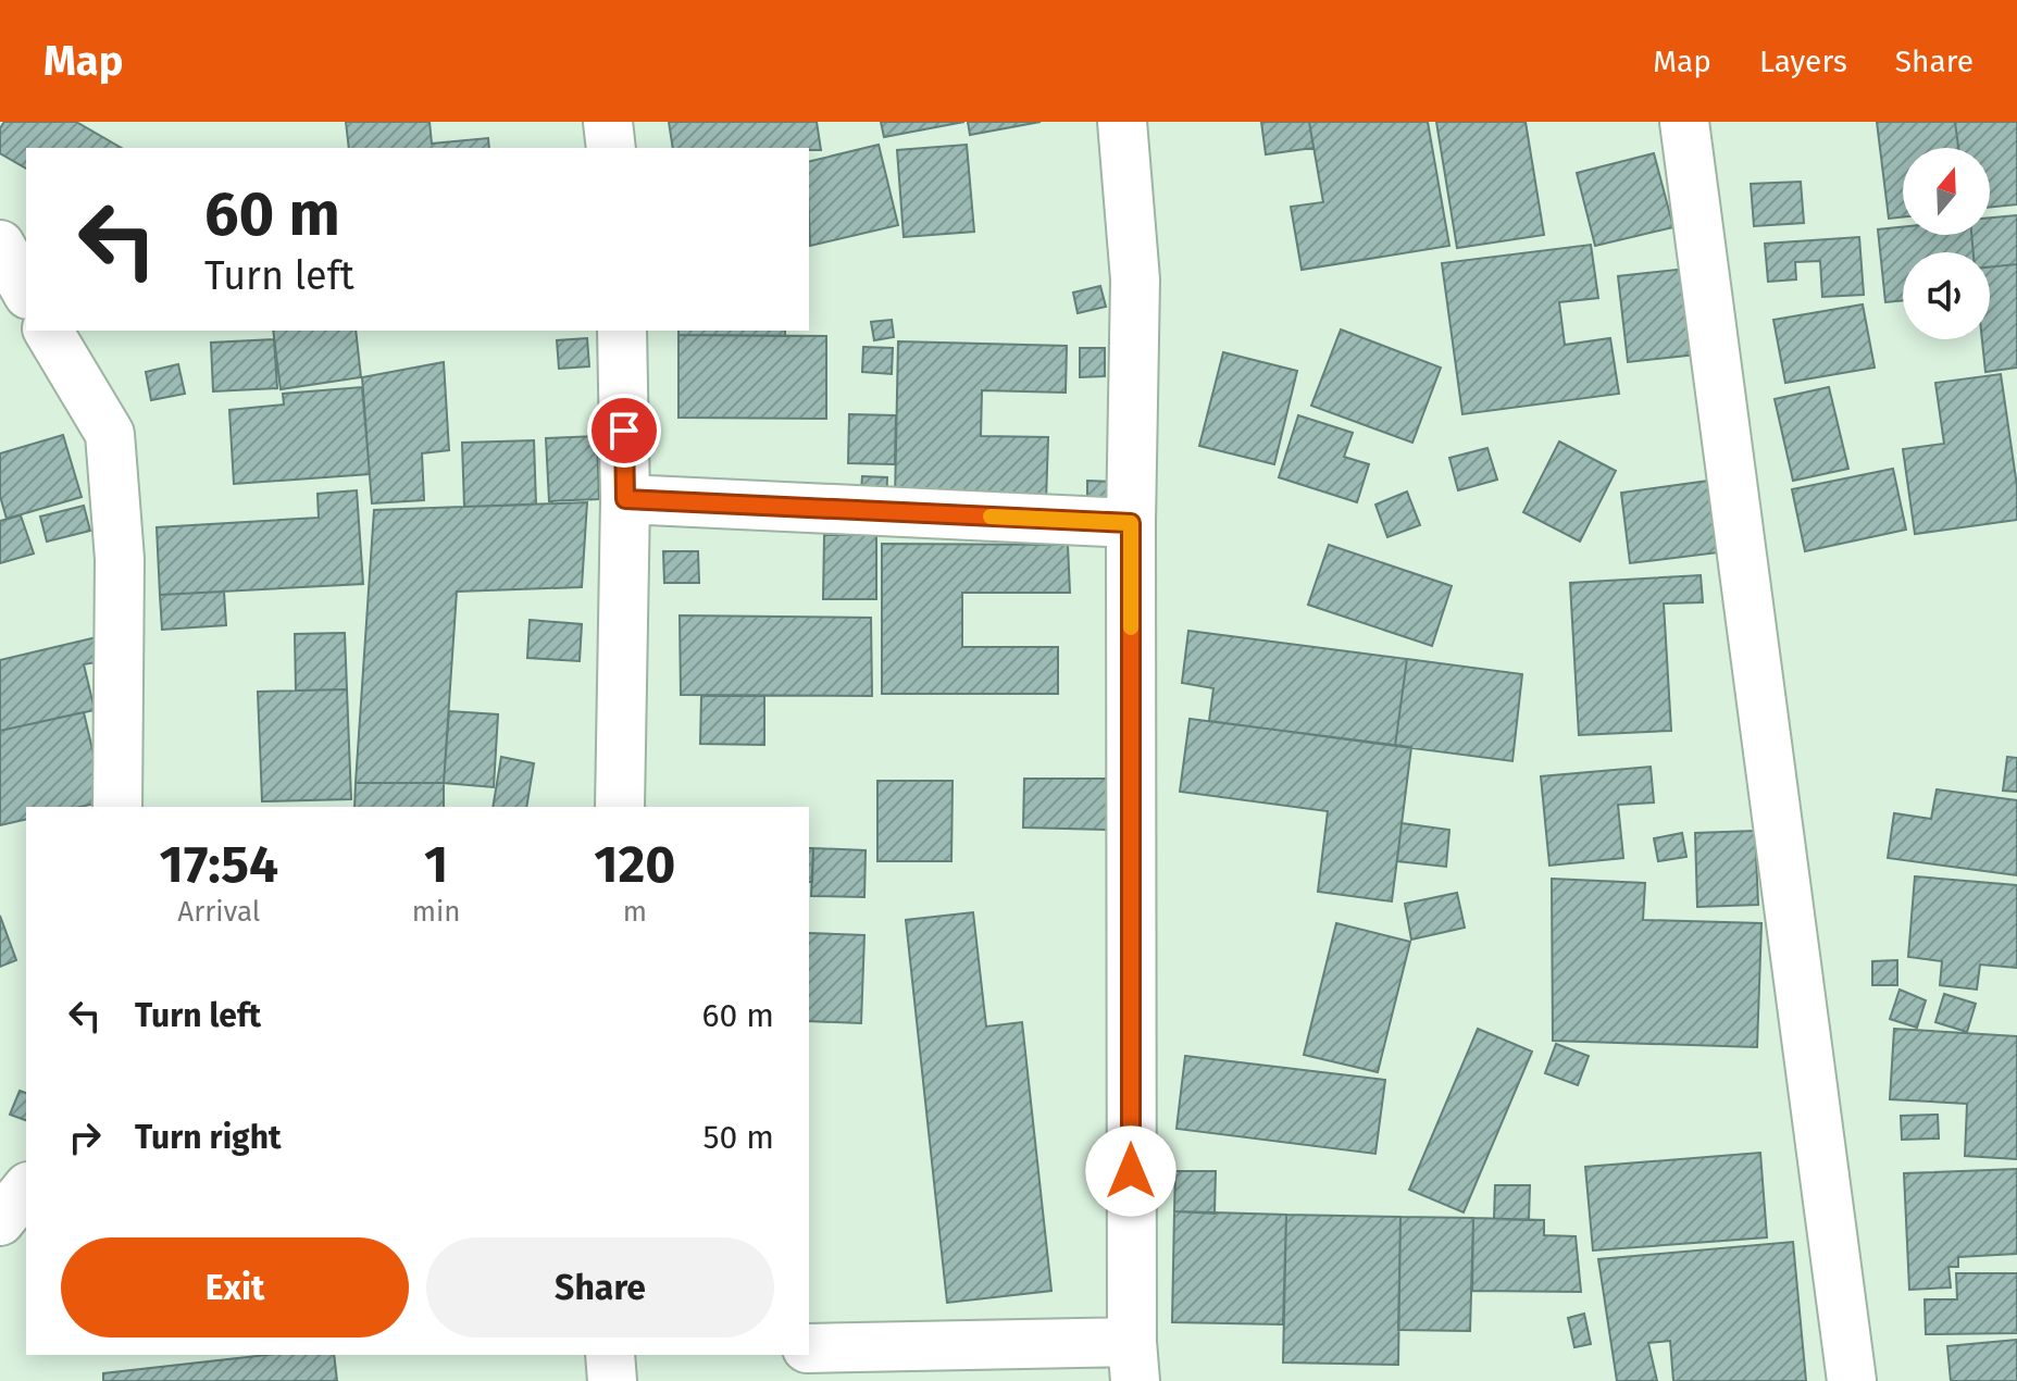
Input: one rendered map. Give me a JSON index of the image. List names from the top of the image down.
{
  "north": "top",
  "page": {
    "header": "Map",
    "nav": ["Map", "Layers", "Share"],
    "turn": ["60 m", "Turn left"],
    "eta": [
      "17:54",
      "Arrival",
      "1",
      "min",
      "120",
      "m"
    ],
    "list": [
      {
        "name": "Turn left",
        "value": "60 m"
      },
      {
        "name": "Turn right",
        "value": "50 m"
      }
    ],
    "buttons": ["Exit", "Share"]
  }
}
